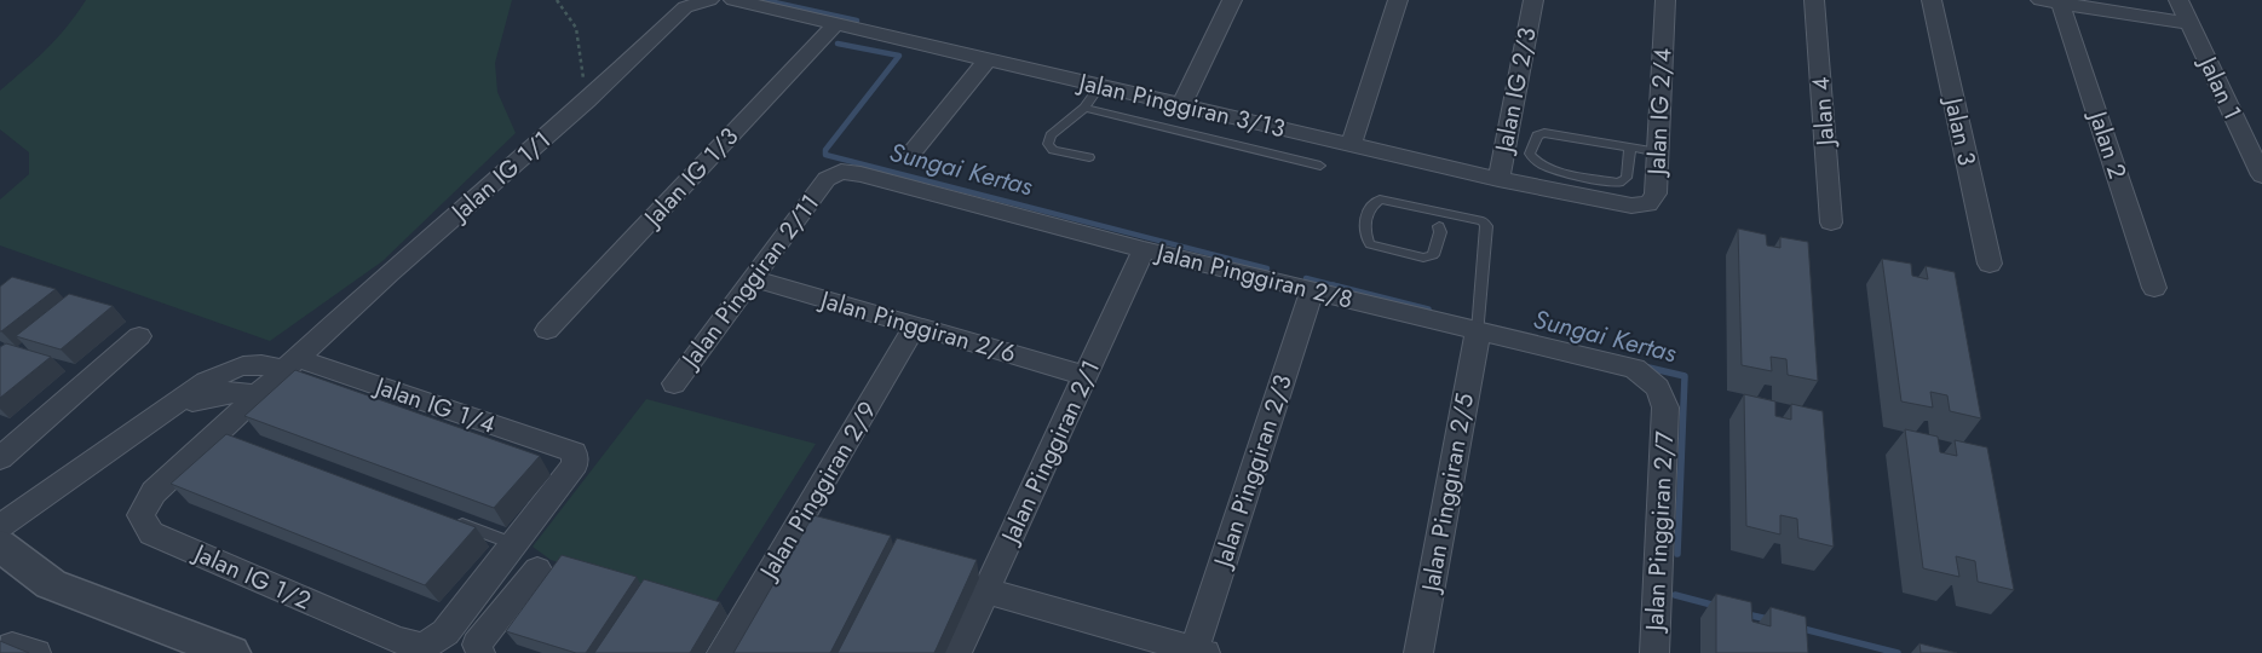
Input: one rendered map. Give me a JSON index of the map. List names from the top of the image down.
{
  "streets": {
    "street": [
      "Jalan 1",
      "Jalan IG 2/3",
      "Jalan Pinggiran 3/13",
      "Jalan IG 2/4",
      "Jalan 4",
      "Jalan 3",
      "Jalan 2",
      "Jalan IG 1/1",
      "Jalan IG 1/3",
      "Jalan Pinggiran 2/8",
      "Jalan Pinggiran 2/11",
      "Jalan Pinggiran 2/6",
      "Jalan IG 1/4",
      "Jalan Pinggiran 2/1",
      "Jalan Pinggiran 2/3",
      "Jalan Pinggiran 2/9",
      "Jalan Pinggiran 2/5",
      "Jalan Pinggiran 2/7",
      "Jalan IG 1/2"
    ]
  },
  "crossings": [
    ["Jalan IG 2/3", "Jalan Pinggiran 3/13"],
    ["Jalan Pinggiran 3/13", "Jalan IG 2/4"],
    ["Jalan Pinggiran 3/13", "Jalan IG 1/3"],
    ["Jalan IG 1/1", "Jalan IG 1/4"],
    ["Jalan IG 1/1", "Jalan IG 1/2"],
    ["Jalan Pinggiran 2/8", "Jalan Pinggiran 2/11"],
    ["Jalan Pinggiran 2/8", "Jalan Pinggiran 2/1"],
    ["Jalan Pinggiran 2/8", "Jalan Pinggiran 2/3"],
    ["Jalan Pinggiran 2/8", "Jalan Pinggiran 2/5"],
    ["Jalan Pinggiran 2/8", "Jalan Pinggiran 2/7"],
    ["Jalan Pinggiran 2/11", "Jalan Pinggiran 2/6"],
    ["Jalan Pinggiran 2/6", "Jalan Pinggiran 2/1"],
    ["Jalan Pinggiran 2/6", "Jalan Pinggiran 2/9"],
    ["Jalan IG 1/4", "Jalan IG 1/2"]
  ],
  "water": ["Sungai Kertas"]
}
